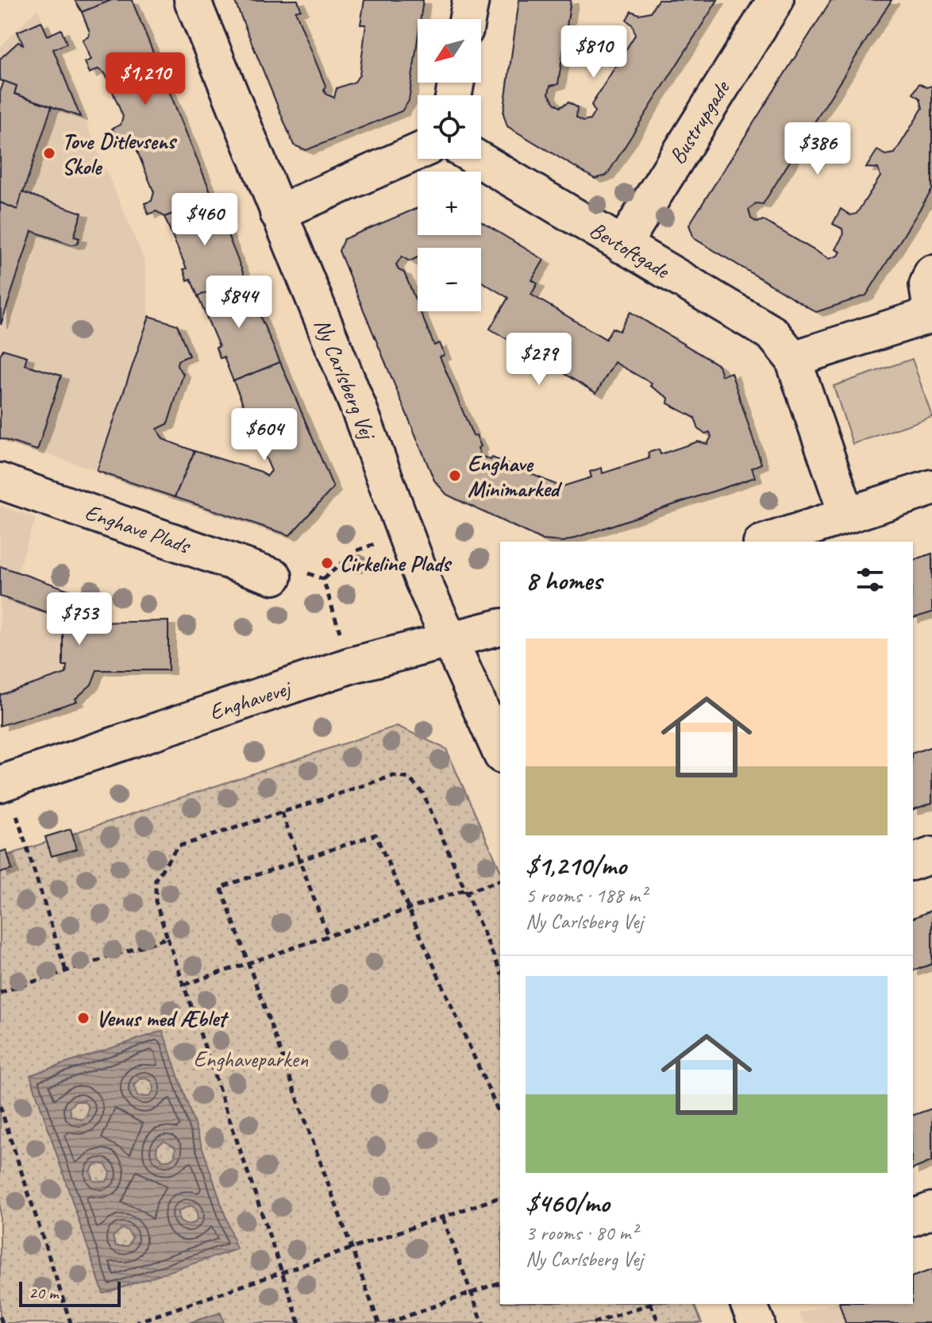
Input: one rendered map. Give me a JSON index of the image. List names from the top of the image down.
{
  "streets": {
    "street": [
      "Bustrupgade",
      "Bevtoftgade",
      "Ny Carlsberg Vej",
      "Enghave Plads",
      "Enghavevej"
    ]
  },
  "crossings": [
    ["Bustrupgade", "Bevtoftgade"],
    ["Ny Carlsberg Vej", "Enghavevej"]
  ],
  "parks": ["Enghaveparken"],
  "places": [
    "Tove Ditlevsens Skole",
    "Enghave Minimarked",
    "Cirkeline Plads",
    "Venus med Æblet"
  ],
  "scale_bar": "20 m",
  "north": "bottom left",
  "page": {
    "map_buttons": ["+", "−"],
    "price": [
      "$810",
      "$1,210",
      "$386",
      "$460",
      "$844",
      "$279",
      "$604",
      "$753"
    ],
    "heading": "8 homes",
    "list": [
      {
        "name": "$1,210/mo",
        "note": "5 rooms · 188 m² · Ny Carlsberg Vej"
      },
      {
        "name": "$460/mo",
        "note": "3 rooms · 80 m² · Ny Carlsberg Vej"
      }
    ],
    "scale": "20 m"
  }
}
